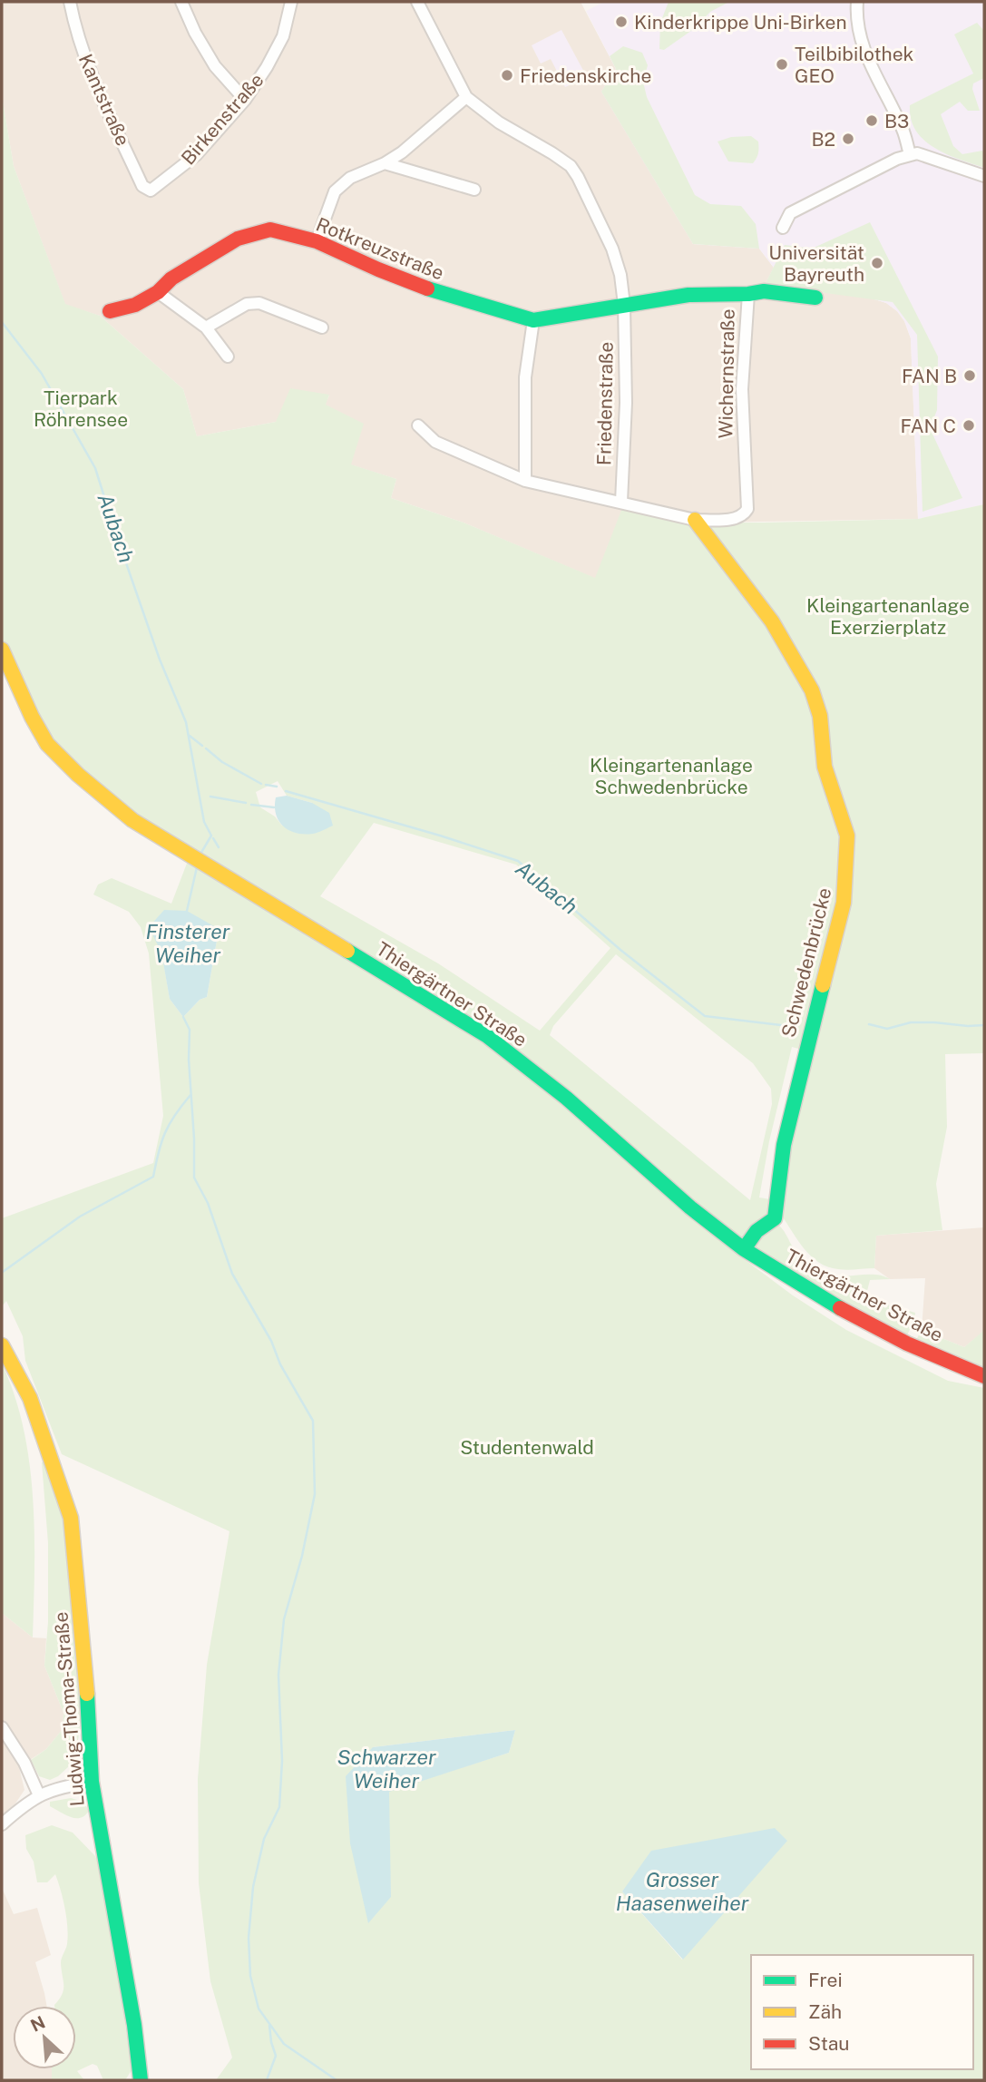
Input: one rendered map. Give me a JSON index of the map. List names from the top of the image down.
{
  "streets": {
    "street": [
      "Kantstraße",
      "Birkenstraße",
      "Rotkreuzstraße",
      "Wichernstraße",
      "Friedenstraße",
      "Schwedenbrücke",
      "Thiergärtner Straße",
      "Ludwig-Thoma-Straße"
    ]
  },
  "crossings": [
    ["Kantstraße", "Birkenstraße"],
    ["Rotkreuzstraße", "Friedenstraße"],
    ["Wichernstraße", "Schwedenbrücke"],
    ["Schwedenbrücke", "Thiergärtner Straße"]
  ],
  "water": [
    "Aubach",
    "Finsterer Weiher",
    "Schwarzer Weiher",
    "Grosser Haasenweiher"
  ],
  "parks": [
    "Tierpark Röhrensee",
    "Kleingartenanlage Exerzierplatz",
    "Kleingartenanlage Schwedenbrücke",
    "Studentenwald"
  ],
  "places": [
    "Kinderkrippe Uni-Birken",
    "Teilbibilothek GEO",
    "Friedenskirche",
    "B3",
    "B2",
    "Universität Bayreuth",
    "FAN B",
    "FAN C"
  ],
  "legend": ["Frei", "Zäh", "Stau"],
  "north": "top left"
}
